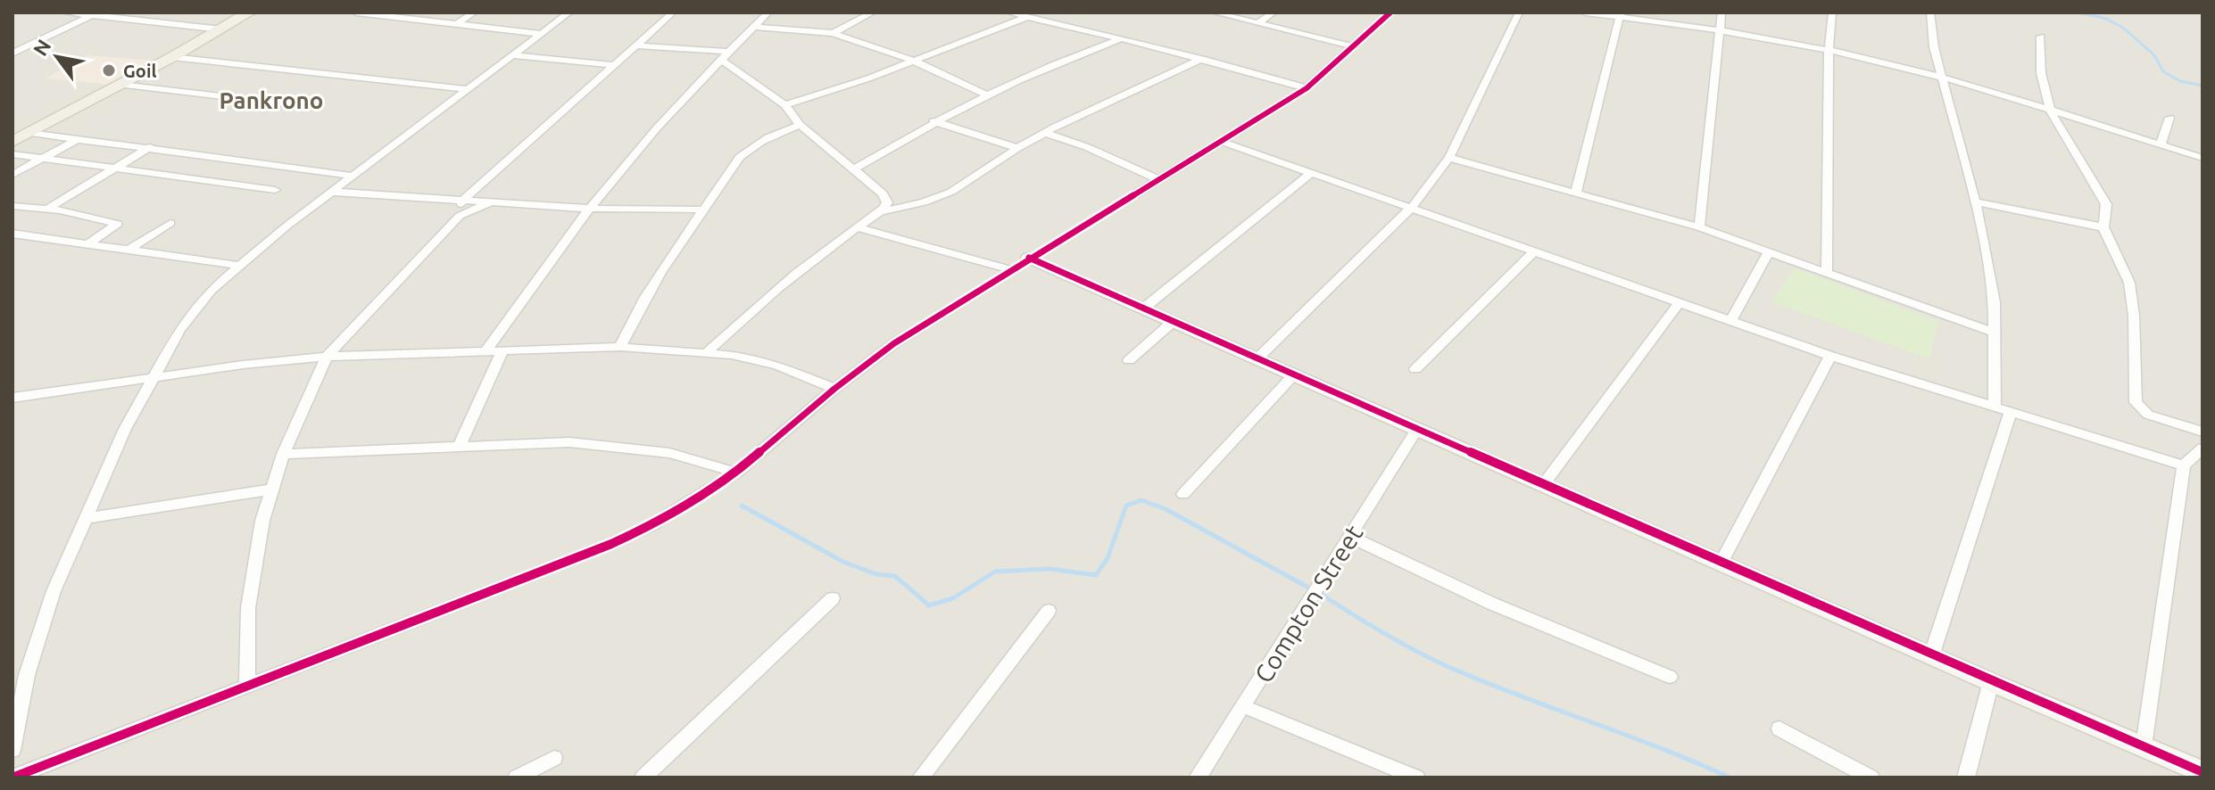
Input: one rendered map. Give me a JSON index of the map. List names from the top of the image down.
{
  "streets": {
    "street": ["Compton Street"]
  },
  "districts": ["Pankrono"],
  "places": ["Goil"],
  "north": "top left"
}
